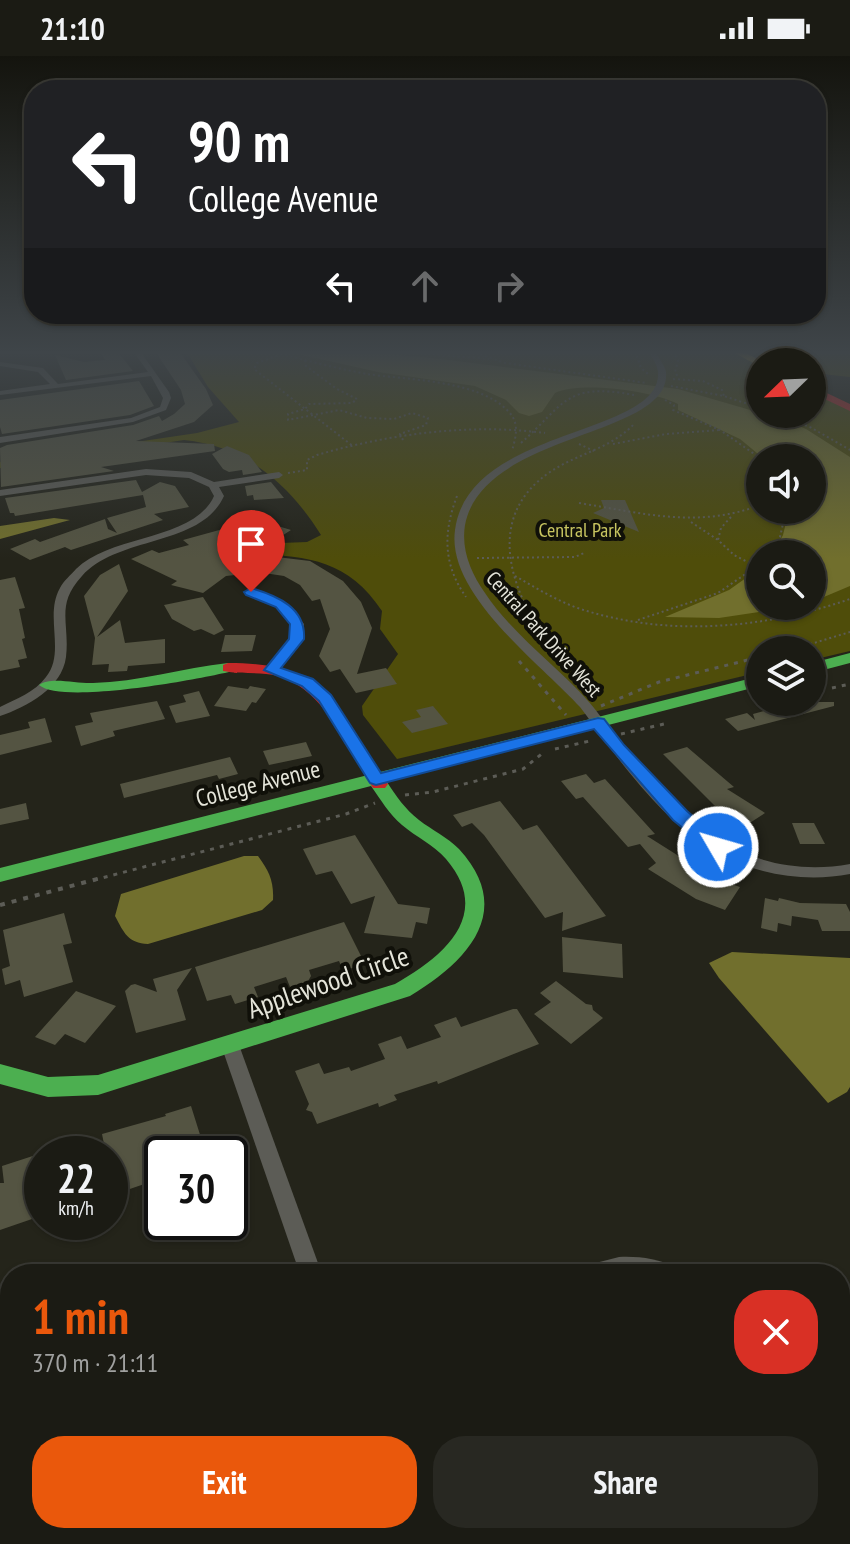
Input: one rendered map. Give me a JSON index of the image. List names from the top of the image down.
{
  "streets": {
    "street": ["Central Park Drive West", "College Avenue", "Applewood Circle"]
  },
  "crossings": [
    ["Central Park Drive West", "College Avenue"],
    ["College Avenue", "Applewood Circle"]
  ],
  "parks": ["Central Park"],
  "north": "bottom left",
  "page": {
    "status": "21:10",
    "turn": ["90 m", "College Avenue"],
    "speed": "22 km/h",
    "limit": "30",
    "heading": ["1 min", "370 m · 21:11"],
    "buttons": ["Exit", "Share"]
  }
}
